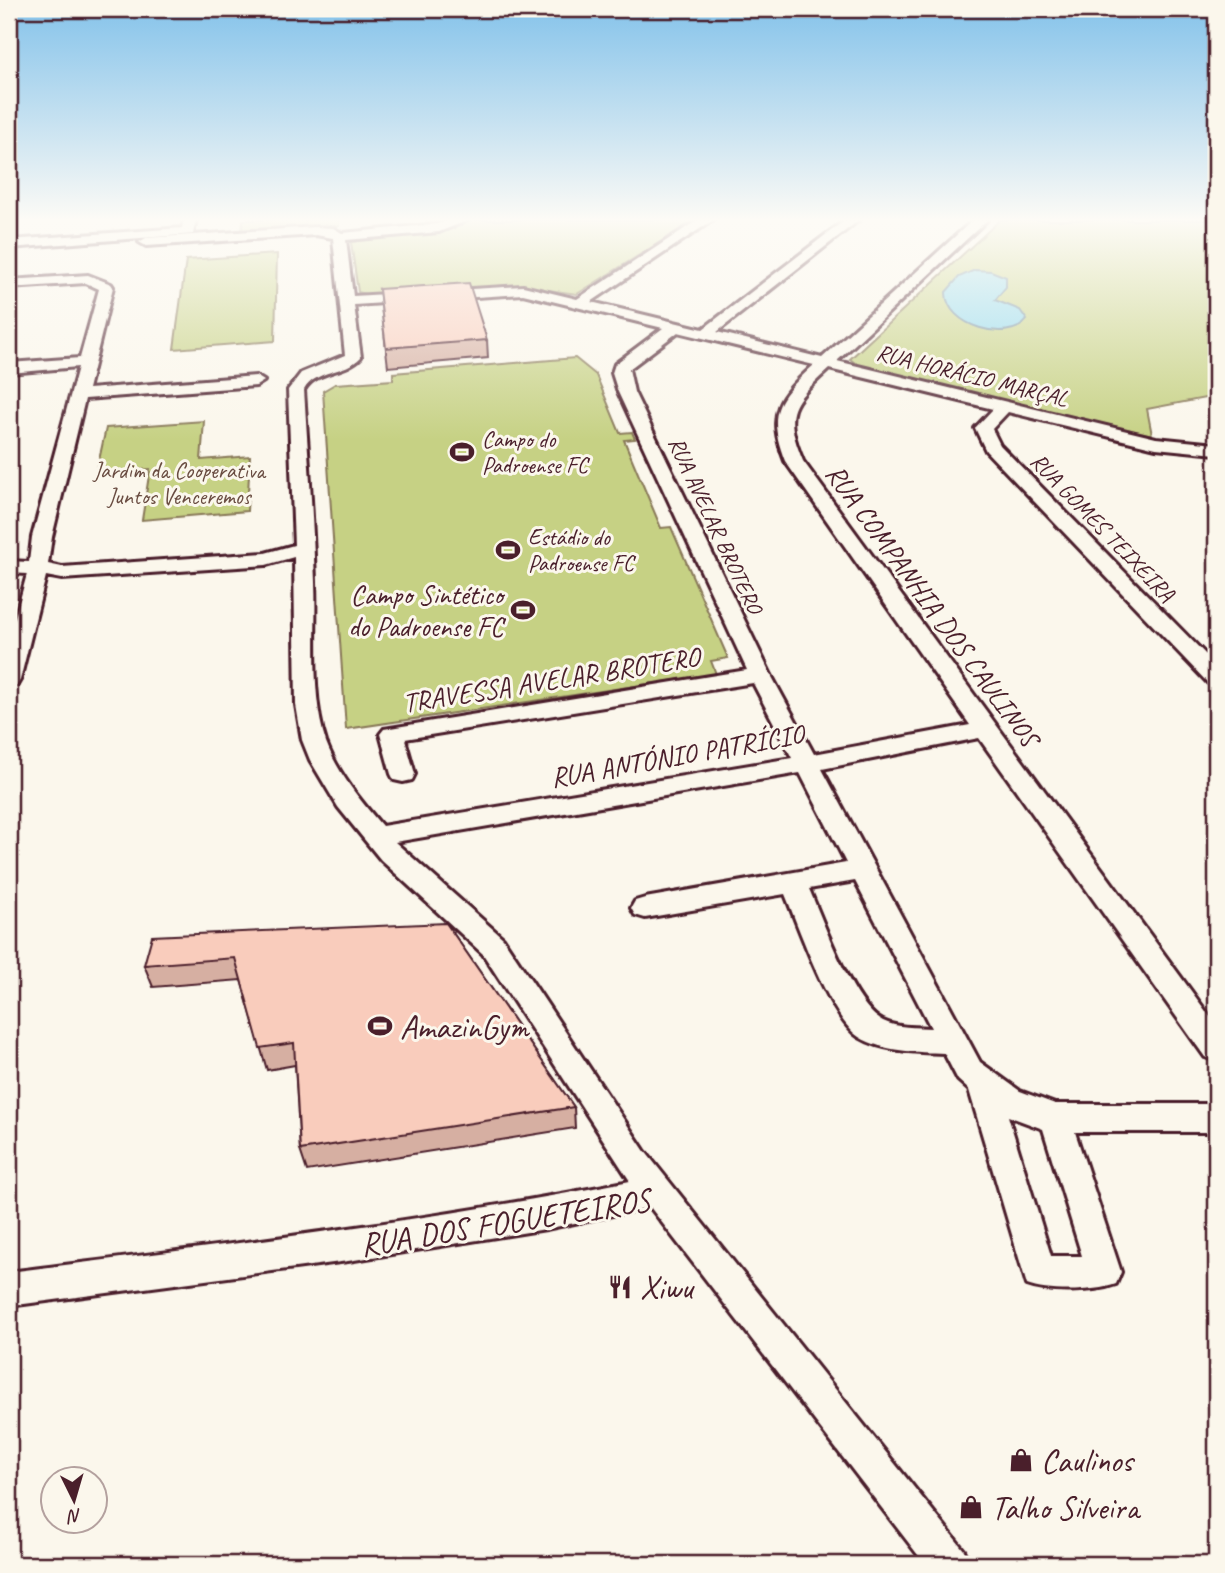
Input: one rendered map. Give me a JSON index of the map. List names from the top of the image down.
{
  "streets": {
    "street": [
      "RUA HORÁCIO MARÇAL",
      "RUA AVELAR BROTERO",
      "RUA GOMES TEIXEIRA",
      "RUA COMPANHIA DOS CAULINOS",
      "TRAVESSA AVELAR BROTERO",
      "RUA ANTÓNIO PATRÍCIO",
      "RUA DOS FOGUETEIROS"
    ]
  },
  "crossings": [
    ["RUA HORÁCIO MARÇAL", "RUA AVELAR BROTERO"],
    ["RUA HORÁCIO MARÇAL", "RUA GOMES TEIXEIRA"],
    ["RUA HORÁCIO MARÇAL", "RUA COMPANHIA DOS CAULINOS"],
    ["RUA AVELAR BROTERO", "TRAVESSA AVELAR BROTERO"],
    ["RUA AVELAR BROTERO", "RUA ANTÓNIO PATRÍCIO"],
    ["RUA COMPANHIA DOS CAULINOS", "RUA ANTÓNIO PATRÍCIO"]
  ],
  "parks": ["Jardim da Cooperativa Juntos Venceremos"],
  "places": {
    "sports": [
      "Campo do Padroense FC",
      "Estádio do Padroense FC",
      "Campo Sintético do Padroense FC",
      "AmazinGym"
    ],
    "restaurant": ["Xiwu"],
    "shop": ["Caulinos", "Talho Silveira"]
  },
  "north": "bottom"
}
